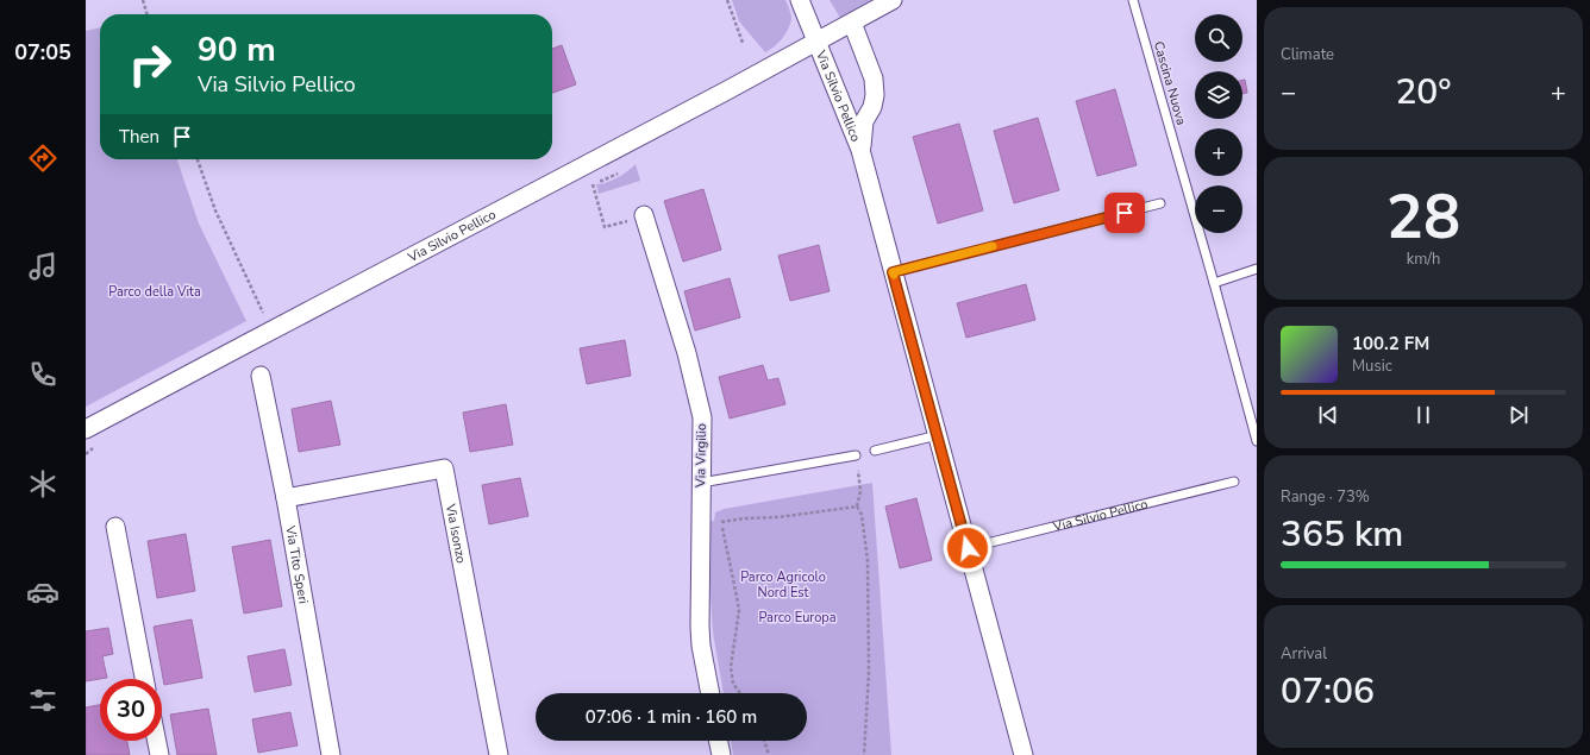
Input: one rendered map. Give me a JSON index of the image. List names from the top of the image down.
{
  "streets": {
    "street": [
      "Via Silvio Pellico",
      "Via Virgilio",
      "Via Isonzo",
      "Via Tito Speri"
    ],
    "lane": ["Cascina Nuova"]
  },
  "crossings": [
    ["Via Isonzo", "Via Tito Speri"]
  ],
  "parks": ["Parco della Vita", "Parco Agricolo Nord Est", "Parco Europa"],
  "page": {
    "tabs": "07:05",
    "tile": [
      "Climate",
      ["28", "km/h"],
      ["Range · 73%", "365 km"],
      ["Arrival", "07:06"]
    ],
    "map_buttons": ["+", "−"],
    "turn": ["90 m", "Via Silvio Pellico"],
    "heat": ["−", "20°", "+"],
    "then": "Then",
    "song": ["100.2 FM", "Music"],
    "limit": "30",
    "trip": "07:06 · 1 min · 160 m"
  }
}
